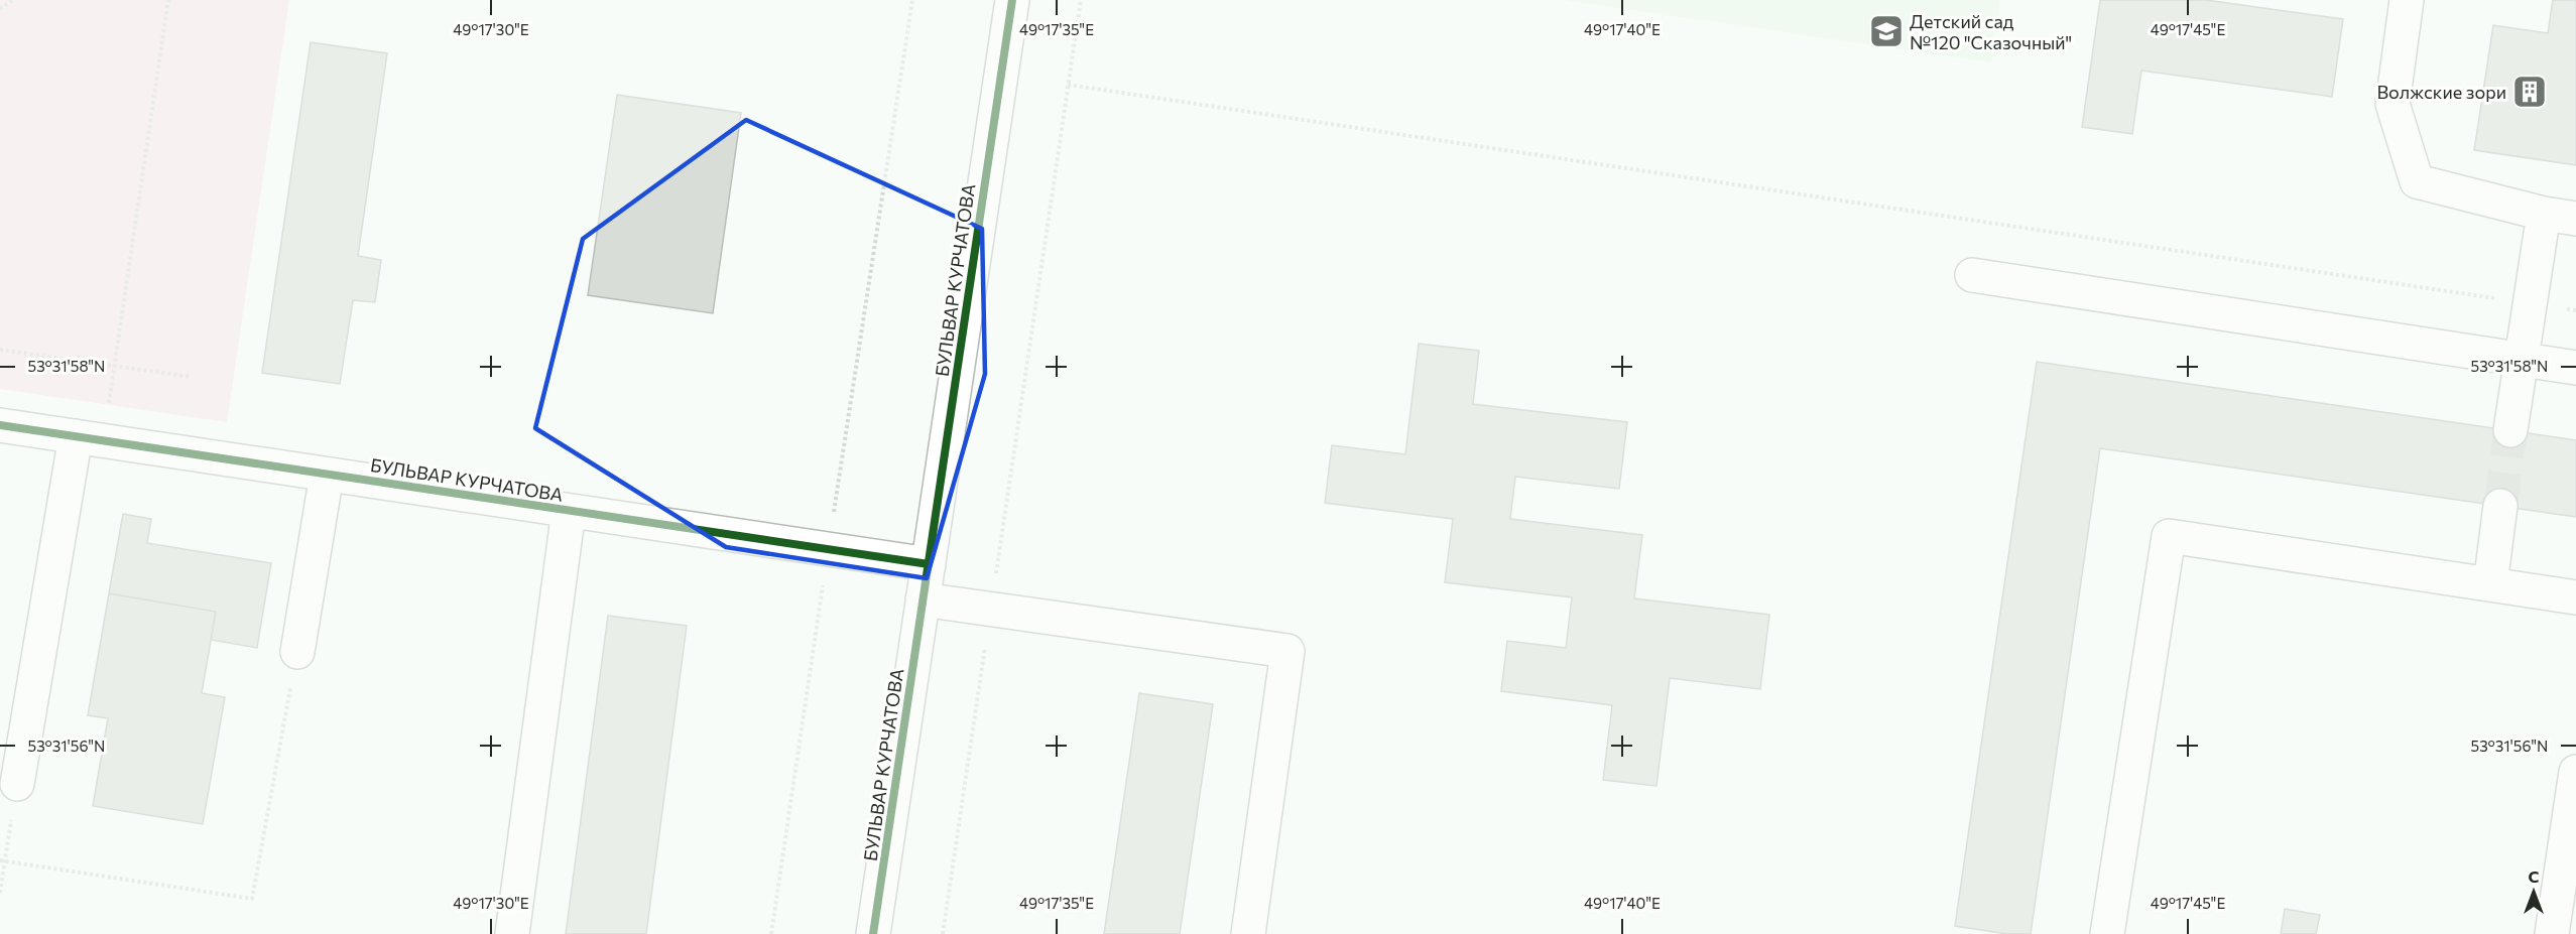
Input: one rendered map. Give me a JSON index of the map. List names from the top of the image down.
{
  "streets": {
    "street": ["БУЛЬВАР КУРЧАТОВА"]
  },
  "places": {
    "school or university": ["Детский сад №120 \"Сказочный\""],
    "building": ["Волжские зори"]
  },
  "north": "top",
  "coordinates": [
    "49°17'30\"E",
    "49°17'35\"E",
    "49°17'40\"E",
    "49°17'45\"E",
    "53°31'58\"N",
    "53°31'56\"N"
  ]
}
